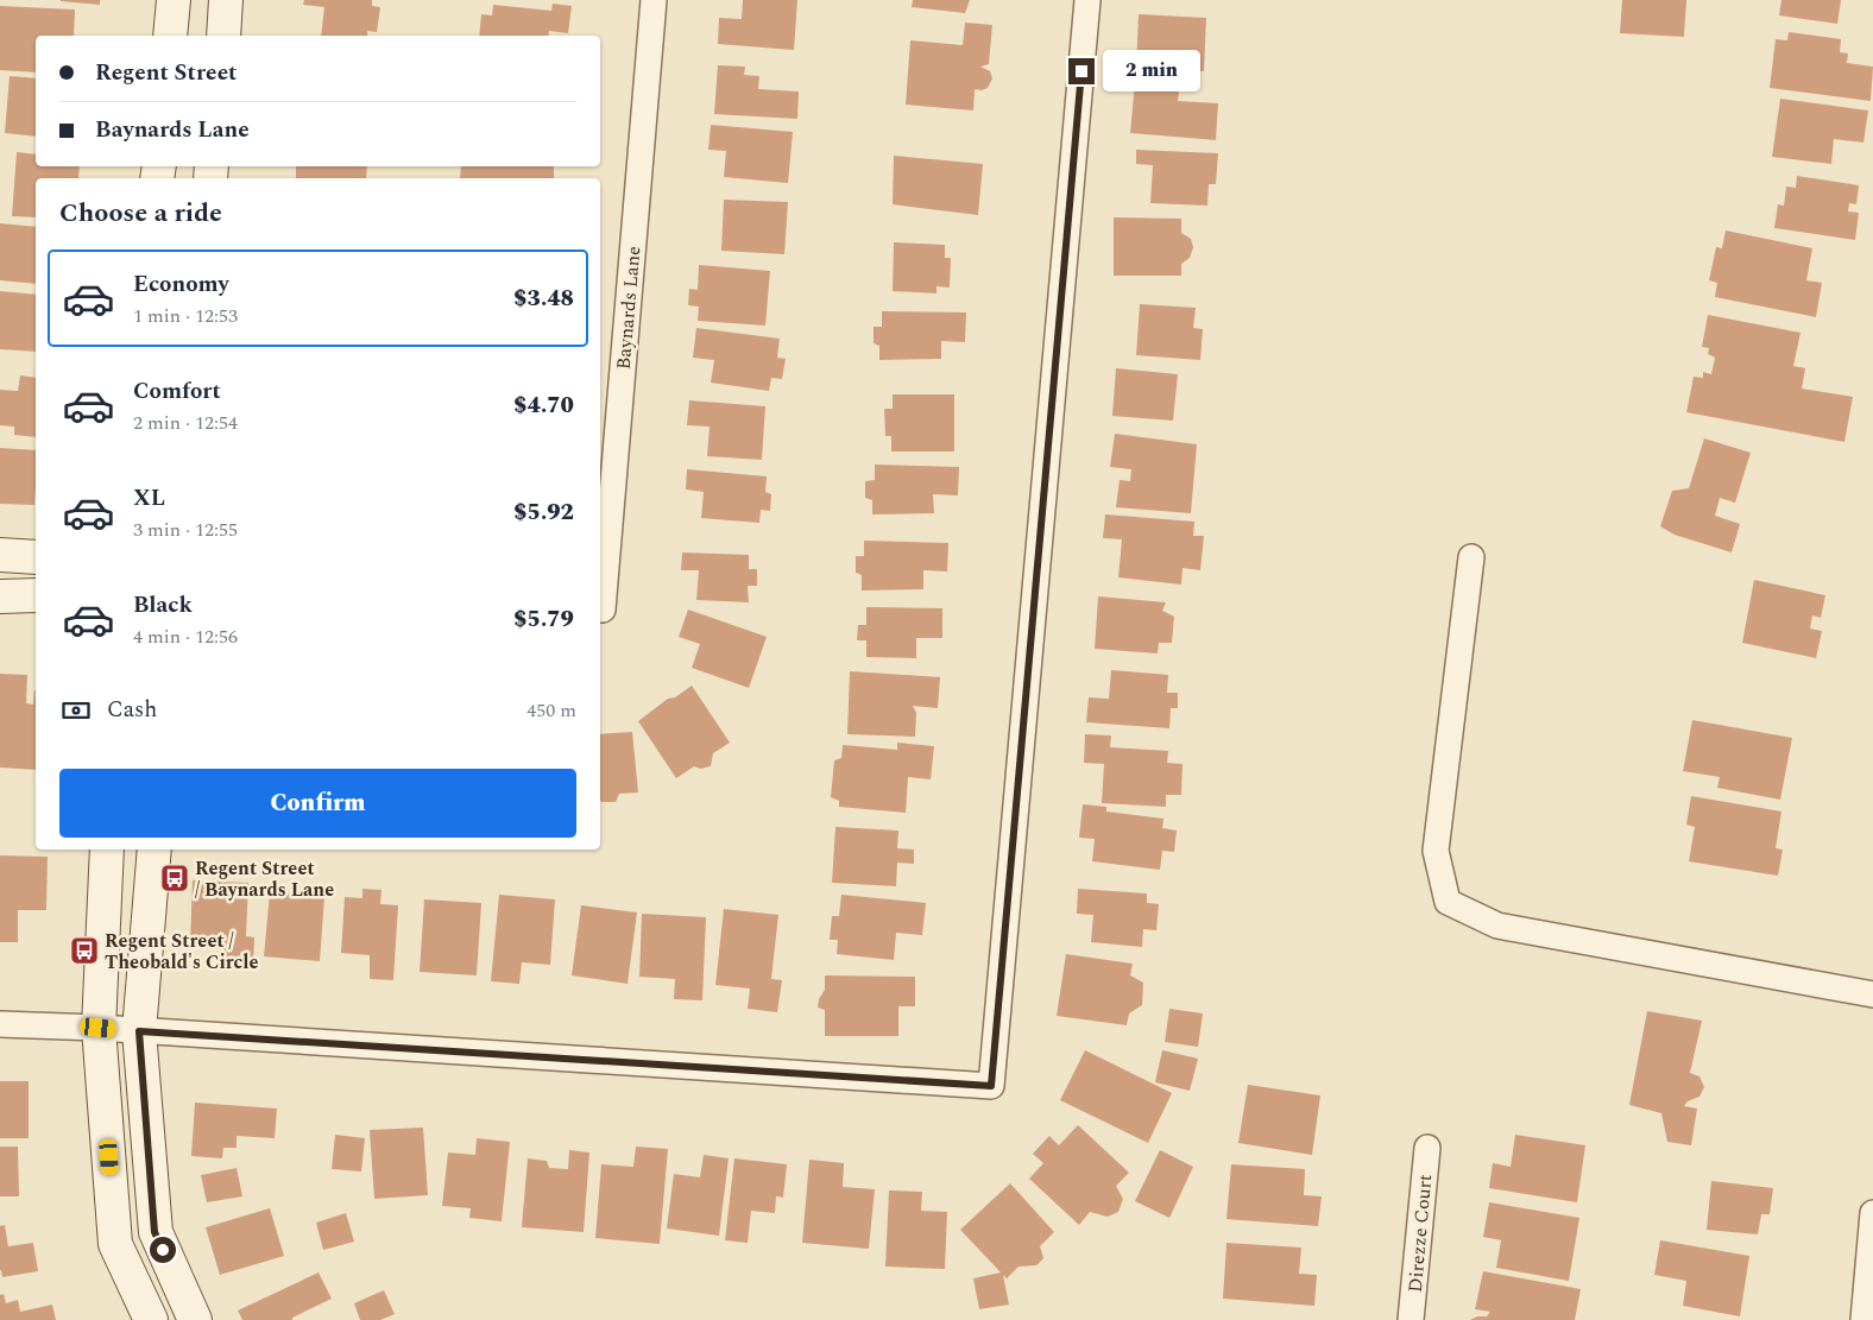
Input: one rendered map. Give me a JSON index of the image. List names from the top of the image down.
{
  "streets": {
    "street": ["Baynards Lane", "Direzze Court"]
  },
  "places": {
    "bus stop": ["Regent Street / Baynards Lane", "Regent Street / Theobald's Circle"]
  },
  "page": {
    "banner": ["Regent Street", "Baynards Lane"],
    "bubble": "2 min",
    "heading": "Choose a ride",
    "list": [
      {
        "name": "Economy",
        "note": "1 min · 12:53",
        "value": "$3.48"
      },
      {
        "name": "Comfort",
        "note": "2 min · 12:54",
        "value": "$4.70"
      },
      {
        "name": "XL",
        "note": "3 min · 12:55",
        "value": "$5.92"
      },
      {
        "name": "Black",
        "note": "4 min · 12:56",
        "value": "$5.79"
      }
    ],
    "pay": ["Cash", "450 m"],
    "buttons": "Confirm"
  }
}
